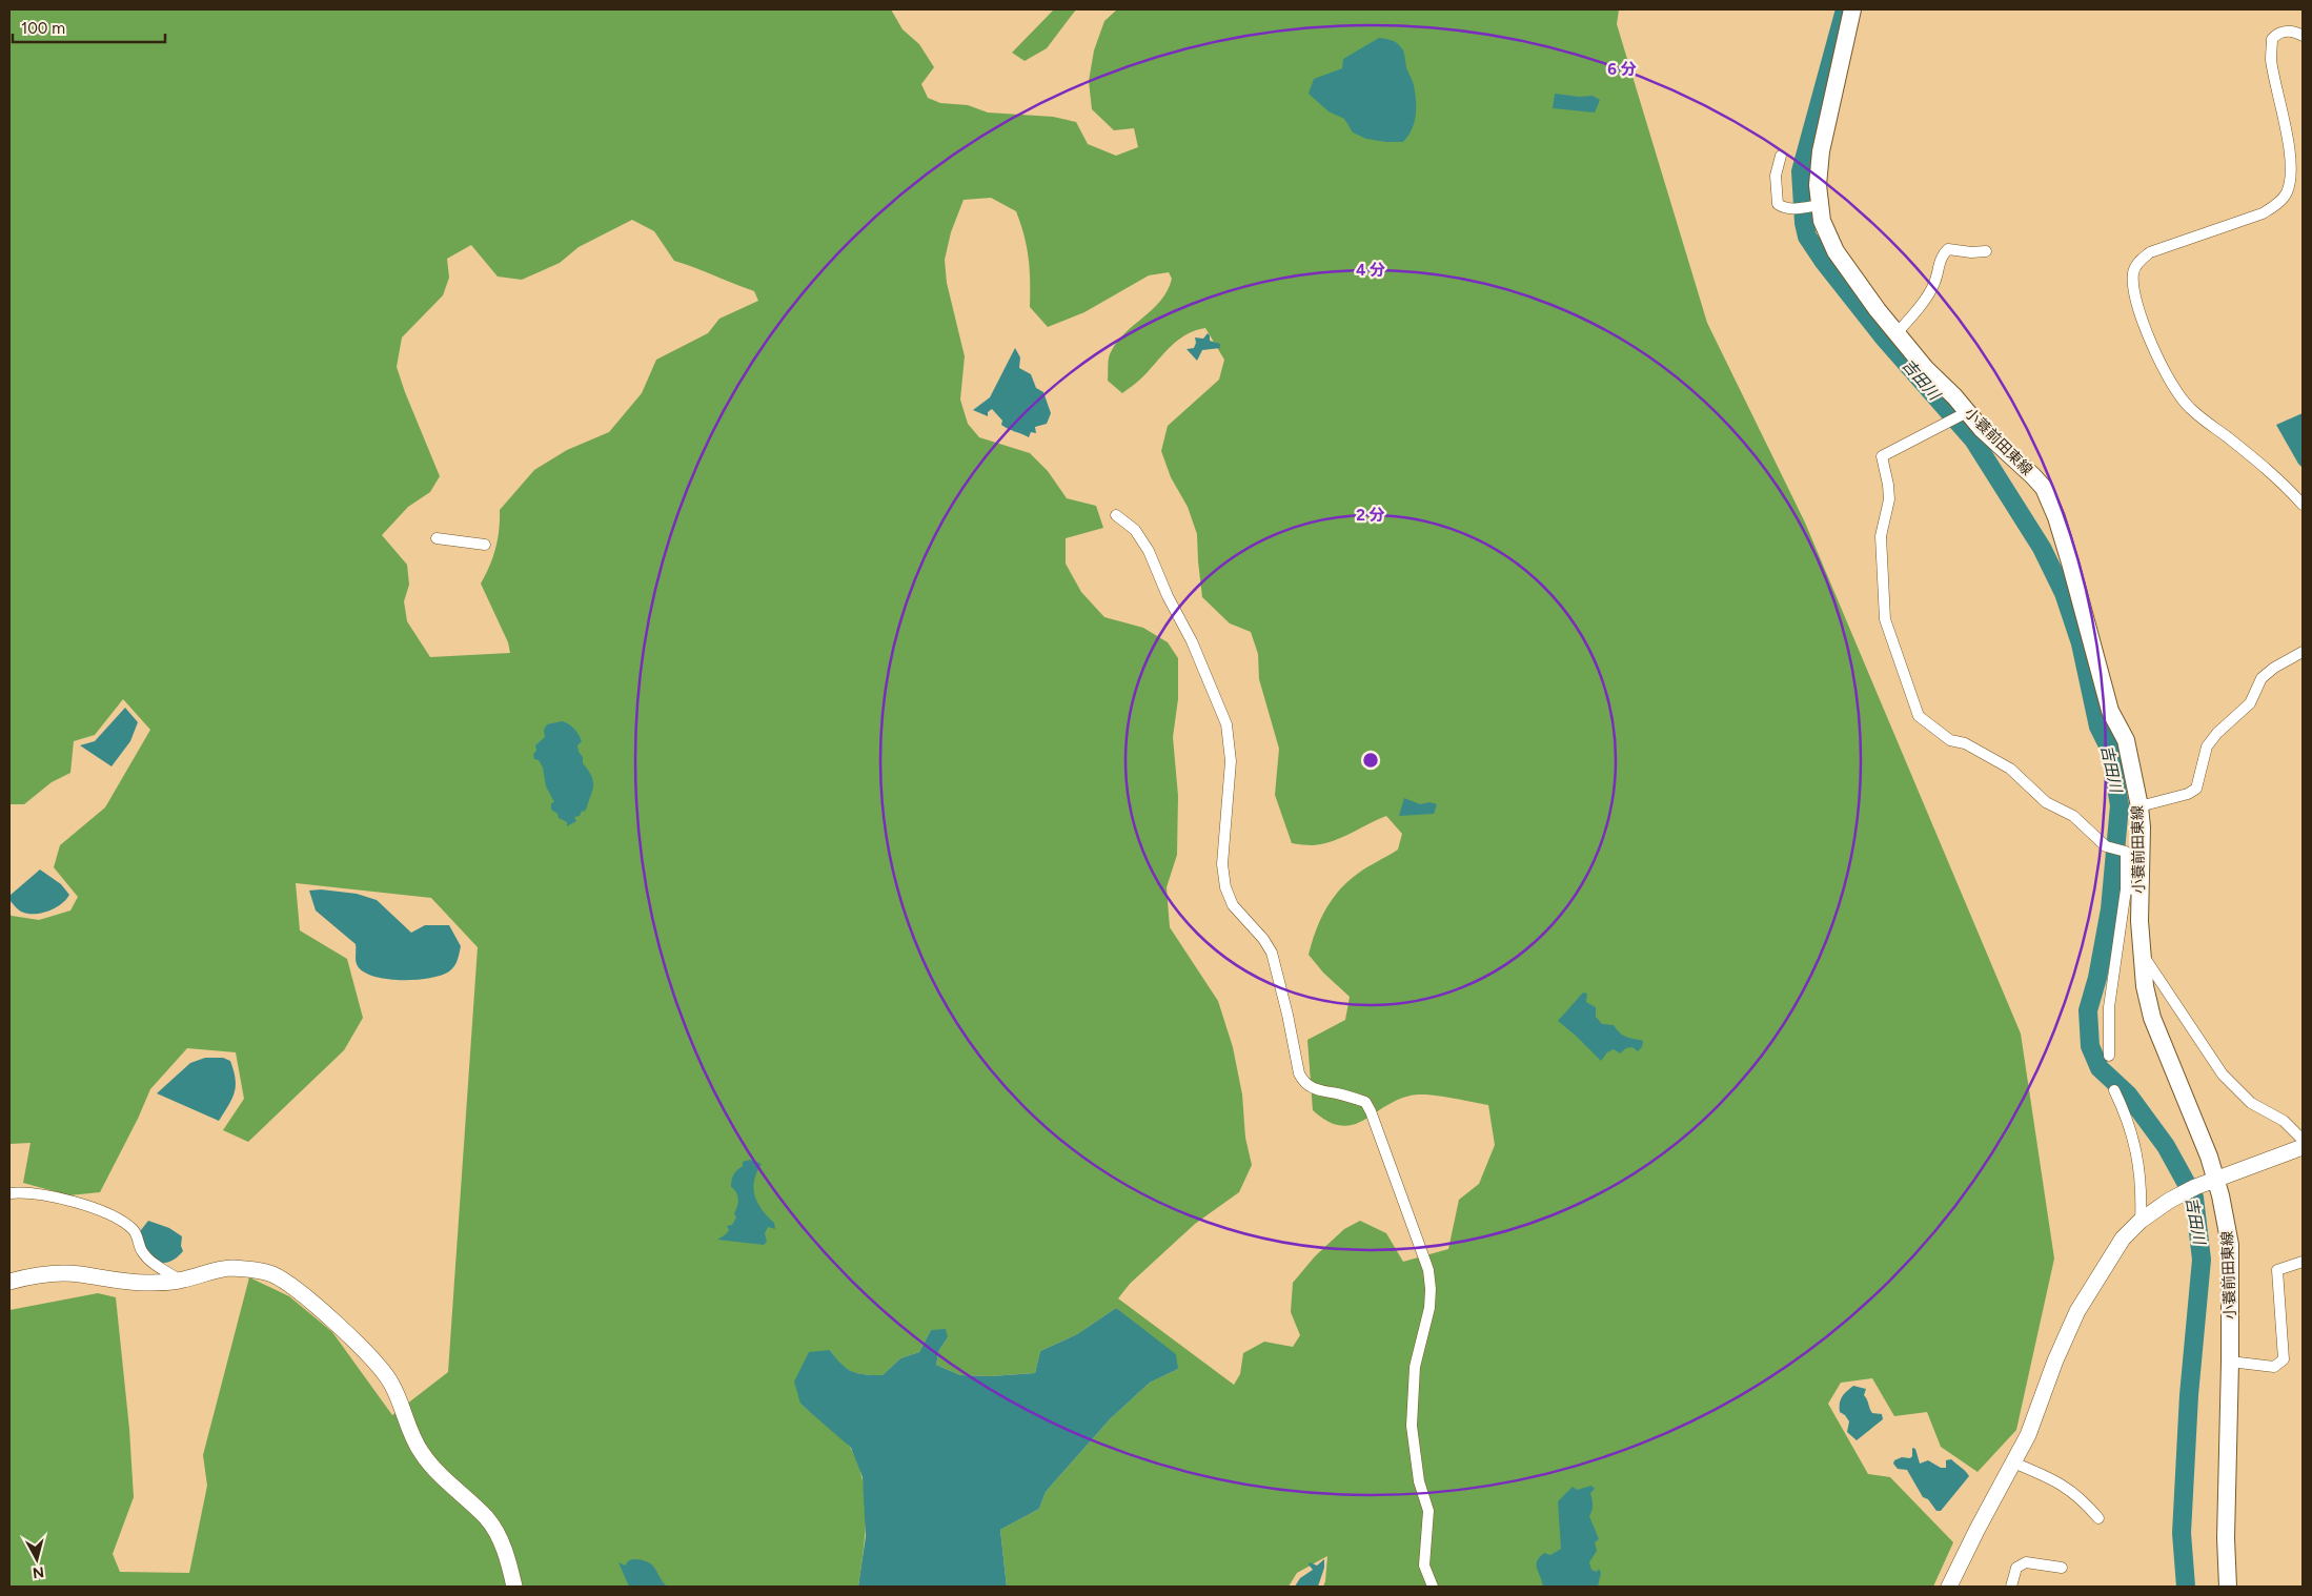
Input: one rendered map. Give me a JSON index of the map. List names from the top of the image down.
{
  "streets": {
    "main road": ["小蓑前田東線"]
  },
  "water": ["吉田川"],
  "scale_bar": "100 m",
  "north": "bottom",
  "rings": ["6 分", "4 分", "2 分"]
}
